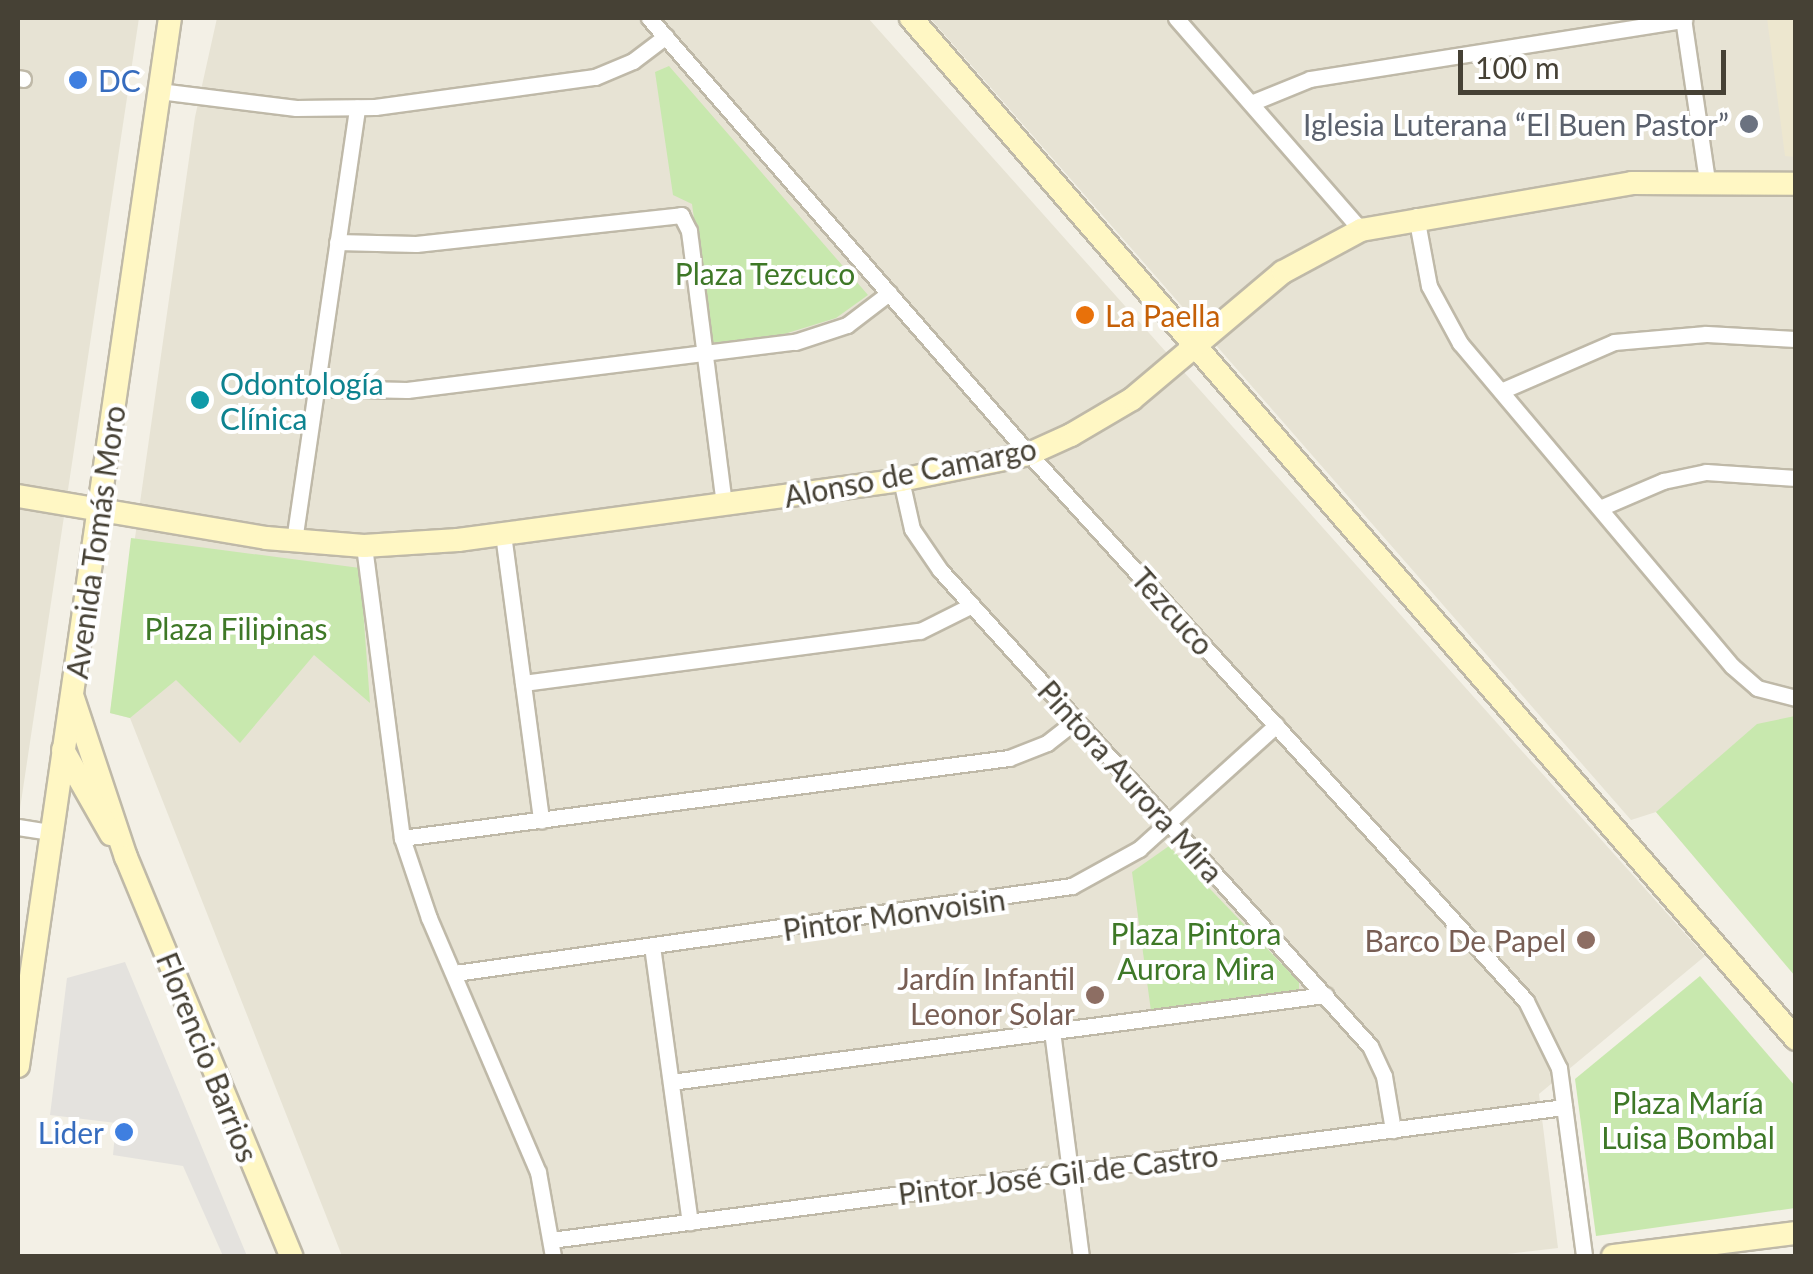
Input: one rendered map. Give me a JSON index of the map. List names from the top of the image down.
{
  "streets": {
    "main road": ["Alonso de Camargo", "Avenida Tomás Moro", "Florencio Barrios"],
    "street": [
      "Tezcuco",
      "Pintora Aurora Mira",
      "Pintor Monvoisin",
      "Pintor José Gil de Castro"
    ]
  },
  "crossings": [
    ["Alonso de Camargo", "Avenida Tomás Moro"],
    ["Alonso de Camargo", "Tezcuco"],
    ["Alonso de Camargo", "Pintora Aurora Mira"],
    ["Avenida Tomás Moro", "Florencio Barrios"],
    ["Tezcuco", "Pintor Monvoisin"],
    ["Tezcuco", "Pintor José Gil de Castro"],
    ["Pintora Aurora Mira", "Pintor Monvoisin"],
    ["Pintora Aurora Mira", "Pintor José Gil de Castro"]
  ],
  "parks": [
    "Plaza Tezcuco",
    "Plaza Filipinas",
    "Plaza Pintora Aurora Mira",
    "Plaza María Luisa Bombal"
  ],
  "places": [
    "DC",
    "Iglesia Luterana “El Buen Pastor”",
    "La Paella",
    "Odontología Clínica",
    "Barco De Papel",
    "Jardín Infantil Leonor Solar",
    "Lider"
  ],
  "scale_bar": "100 m"
}
